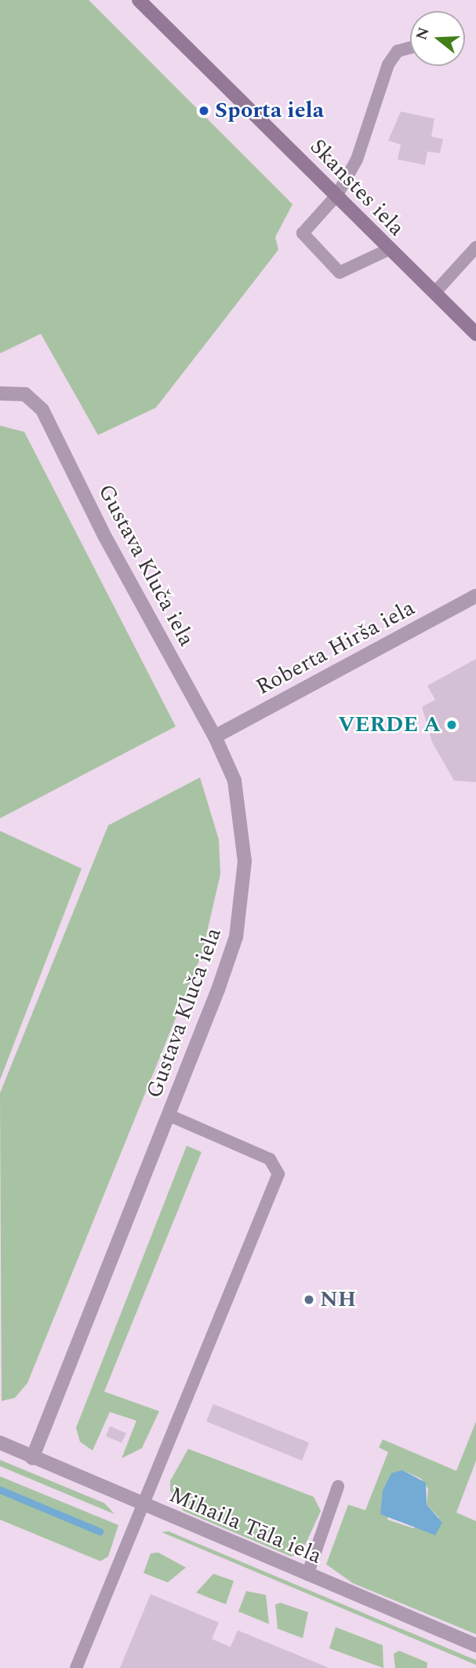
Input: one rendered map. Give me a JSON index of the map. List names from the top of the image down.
{
  "streets": {
    "main road": ["Skanstes iela"],
    "street": ["Gustava Kluča iela", "Roberta Hirša iela", "Mihaila Tāla iela"]
  },
  "crossings": [
    ["Gustava Kluča iela", "Roberta Hirša iela"],
    ["Gustava Kluča iela", "Mihaila Tāla iela"]
  ],
  "places": ["Sporta iela", "VERDE A", "NH"],
  "north": "left"
}
